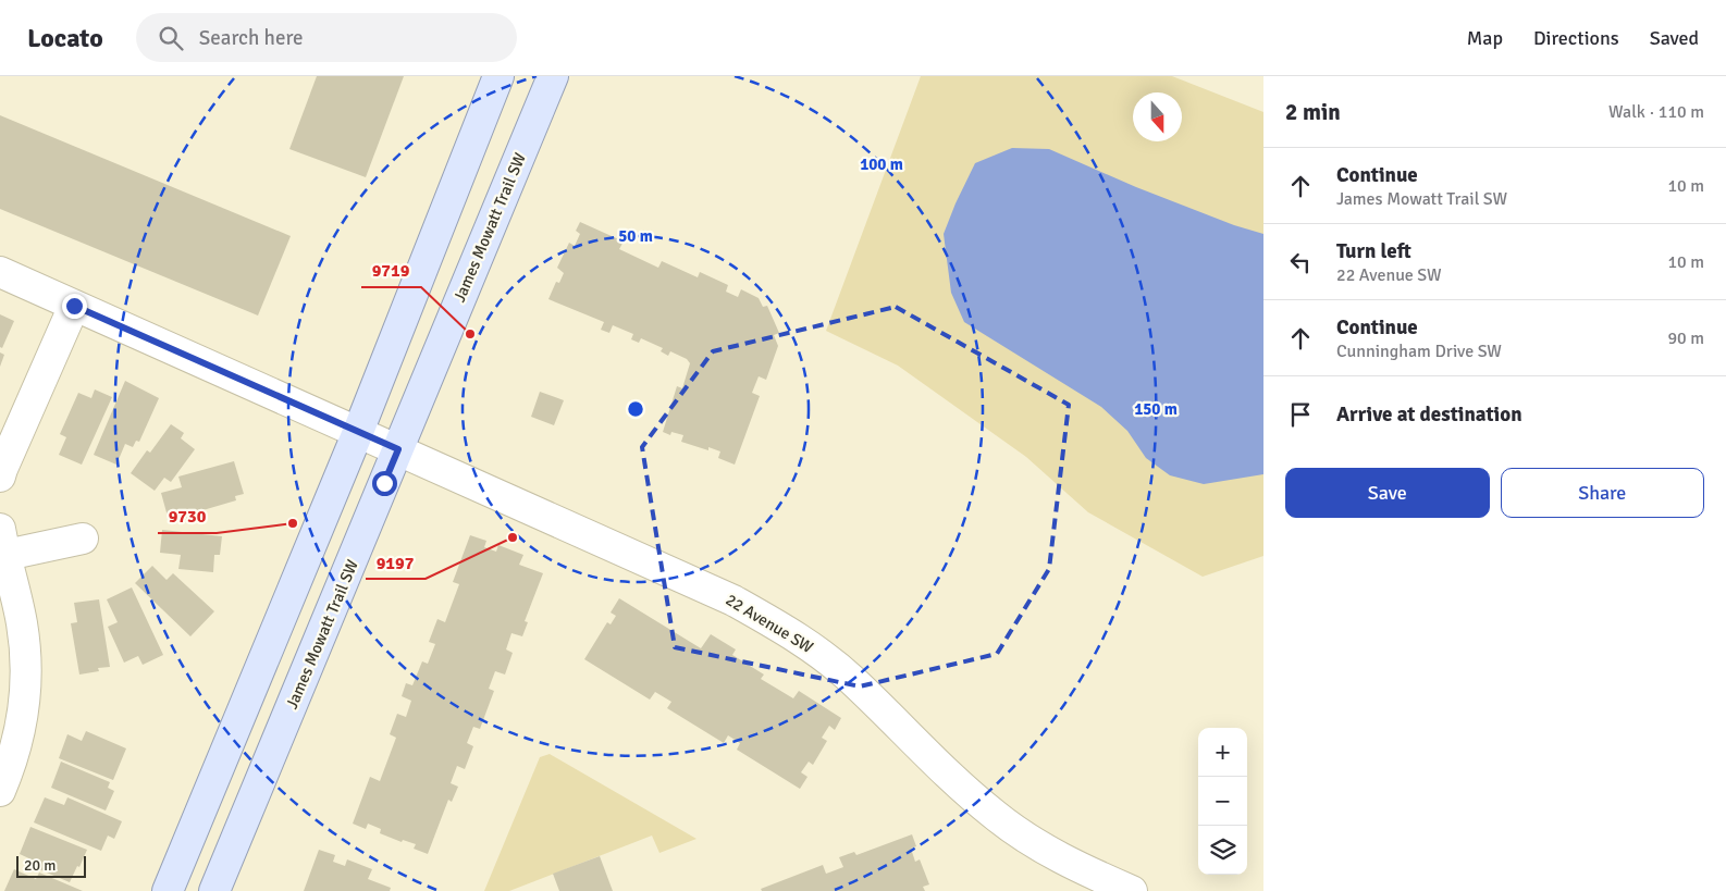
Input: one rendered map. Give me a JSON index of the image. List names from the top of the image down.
{
  "streets": {
    "main road": ["James Mowatt Trail SW"],
    "street": ["22 Avenue SW"]
  },
  "crossings": [
    ["James Mowatt Trail SW", "22 Avenue SW"]
  ],
  "places": ["9719", "9730", "9197"],
  "scale_bar": "20 m",
  "north": "bottom",
  "page": {
    "header": "Locato",
    "search": "Search here",
    "nav": ["Map", "Directions", "Saved"],
    "heading": ["2 min", "Walk · 110 m"],
    "list": [
      ["Continue", "James Mowatt Trail SW", "10 m"],
      ["Turn left", "22 Avenue SW", "10 m"],
      ["Continue", "Cunningham Drive SW", "90 m"],
      "Arrive at destination"
    ],
    "buttons": ["Save", "Share"],
    "map_buttons": ["+", "−"],
    "scale": "20 m"
  },
  "rings": ["100 m", "50 m", "150 m"]
}
